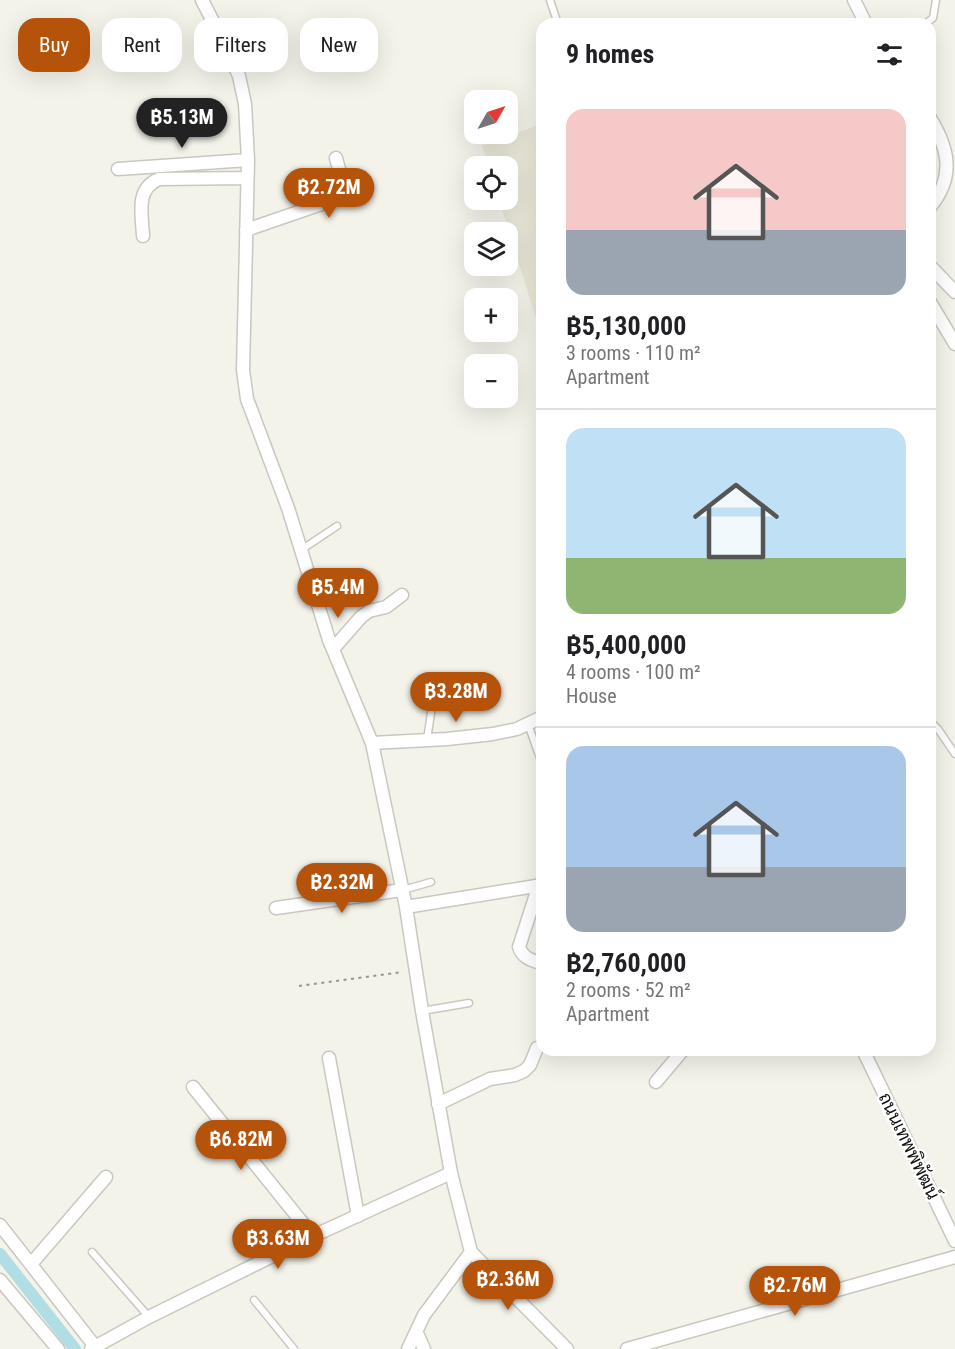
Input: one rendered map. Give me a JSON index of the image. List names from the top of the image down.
{
  "streets": {
    "street": ["ถนนเทพพิพัฒน์"]
  },
  "north": "top right",
  "page": {
    "chip": [
      "Buy",
      "Rent",
      "Filters",
      "New"
    ],
    "heading": "9 homes",
    "map_buttons": ["+", "−"],
    "list": [
      {
        "name": "฿5,130,000",
        "note": "3 rooms · 110 m² · Apartment"
      },
      {
        "name": "฿5,400,000",
        "note": "4 rooms · 100 m² · House"
      },
      {
        "name": "฿2,760,000",
        "note": "2 rooms · 52 m² · Apartment"
      }
    ],
    "price": [
      "฿5.13M",
      "฿2.72M",
      "฿5.4M",
      "฿3.28M",
      "฿2.32M",
      "฿6.82M",
      "฿3.63M",
      "฿2.36M",
      "฿2.76M"
    ]
  }
}
